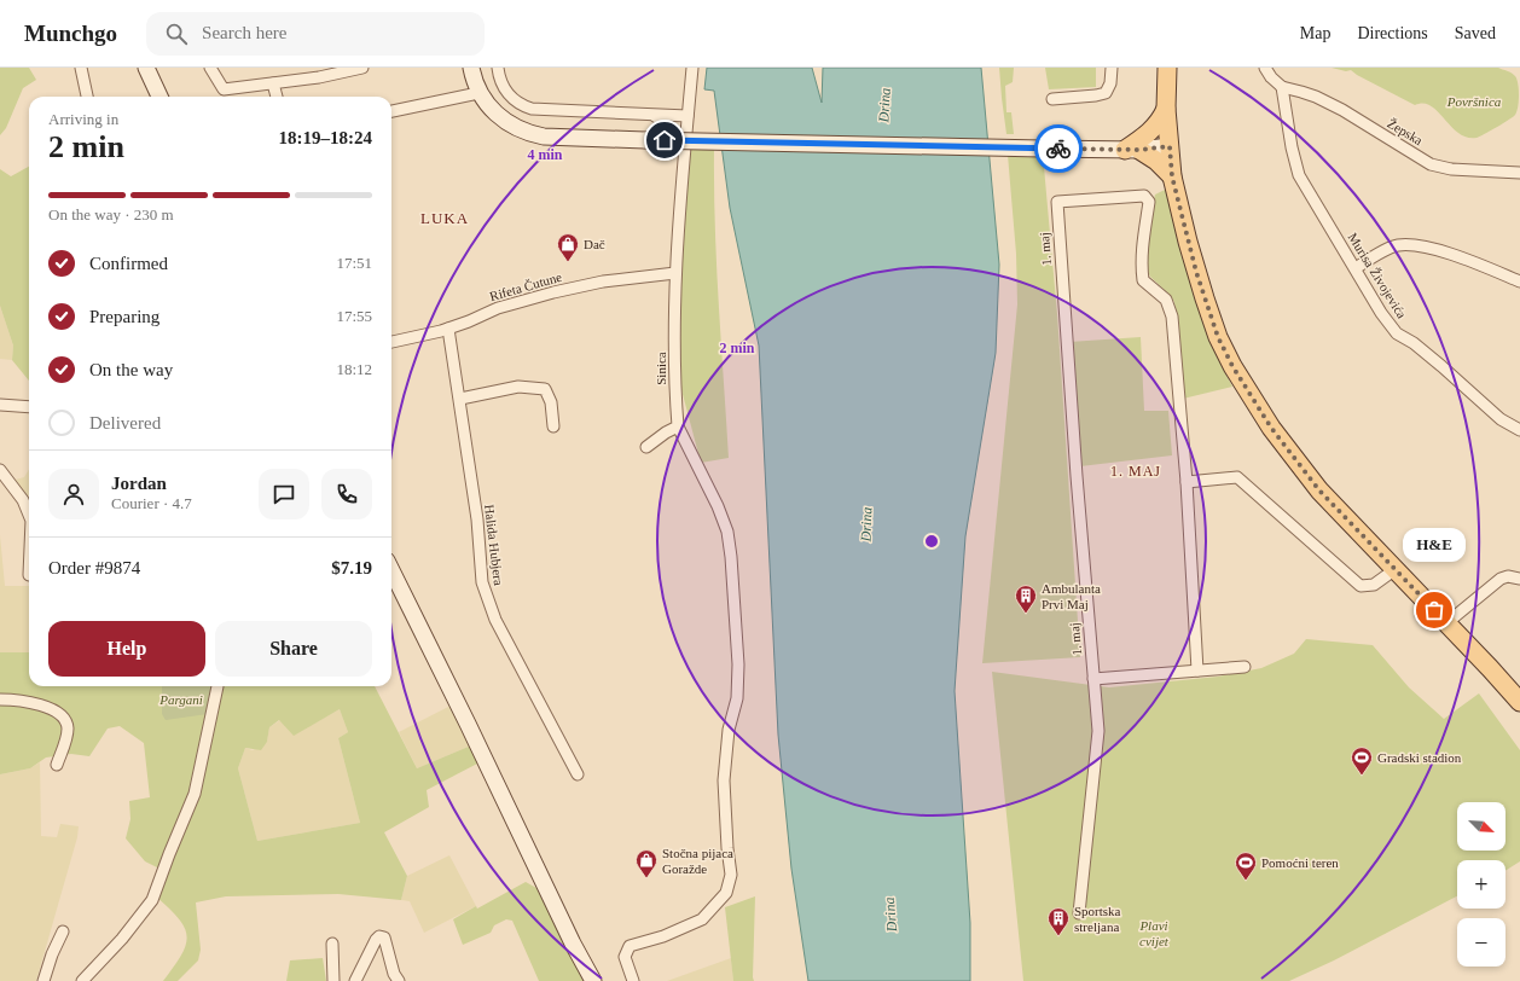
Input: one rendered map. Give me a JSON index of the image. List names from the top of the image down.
{
  "streets": {
    "street": [
      "Žepska",
      "1. maj",
      "Murisa Živojevića",
      "Rifeta Čutune",
      "Sinica",
      "Halida Hubjera"
    ]
  },
  "crossings": [
    ["Žepska", "Murisa Živojevića"],
    ["Rifeta Čutune", "Sinica"],
    ["Rifeta Čutune", "Halida Hubjera"]
  ],
  "districts": ["LUKA", "1. MAJ"],
  "water": ["Drina"],
  "parks": ["Površnica", "Pargani", "Plavi cvijet"],
  "places": {
    "shop": ["Dač", "Stočna pijaca Goražde"],
    "other": ["H&E"],
    "building": ["Ambulanta Prvi Maj", "Sportska streljana"],
    "sports": ["Gradski stadion", "Pomoćni teren"]
  },
  "north": "bottom right",
  "page": {
    "header": "Munchgo",
    "search": "Search here",
    "nav": ["Map", "Directions", "Saved"],
    "heading": ["2 min", "Arriving in", "18:19–18:24"],
    "panel": [
      "Jordan",
      "Courier · 4.7",
      "Order #9874",
      "$7.19"
    ],
    "bar": "On the way · 230 m",
    "list": [
      ["Confirmed", "17:51"],
      ["Preparing", "17:55"],
      ["On the way", "18:12"],
      "Delivered"
    ],
    "bubble": "H&E",
    "buttons": ["Help", "Share"],
    "map_buttons": ["+", "−"]
  },
  "rings": ["4 min", "2 min"]
}
